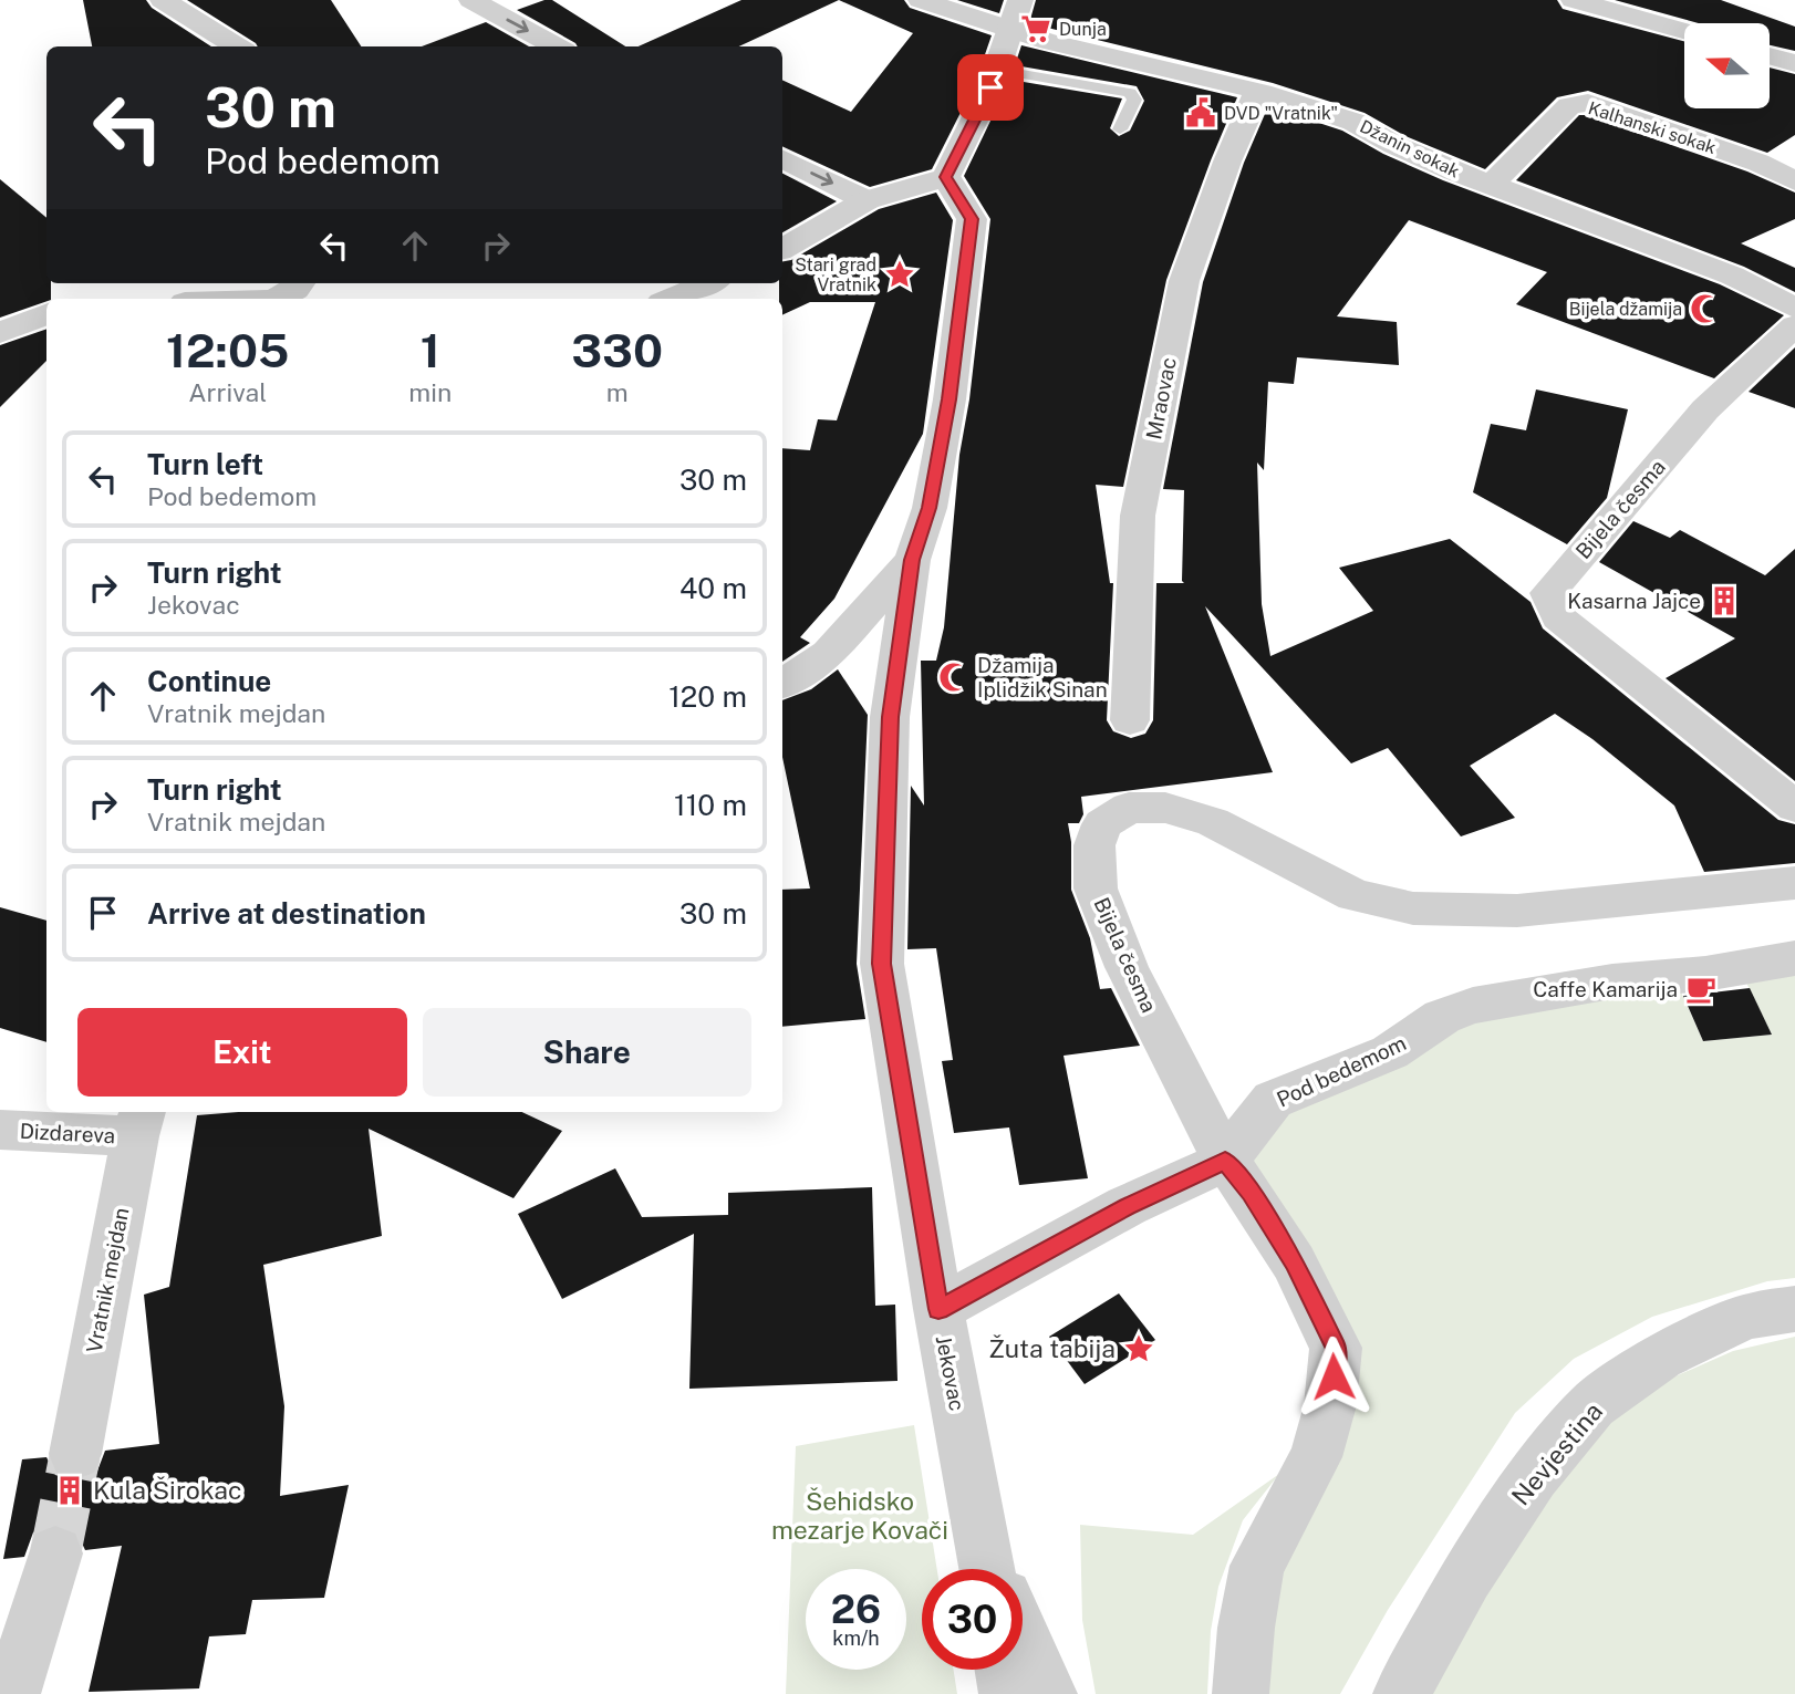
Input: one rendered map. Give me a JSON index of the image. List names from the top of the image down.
{
  "streets": {
    "street": [
      "Kalhanski sokak",
      "Džanin sokak",
      "Mraovac",
      "Bijela česma",
      "Pod bedemom",
      "Dizdareva",
      "Vratnik mejdan",
      "Jekovac",
      "Nevjestina"
    ]
  },
  "crossings": [
    ["Kalhanski sokak", "Džanin sokak"],
    ["Džanin sokak", "Mraovac"],
    ["Bijela česma", "Pod bedemom"],
    ["Pod bedemom", "Jekovac"],
    ["Dizdareva", "Vratnik mejdan"]
  ],
  "parks": ["Šehidsko mezarje Kovači"],
  "places": {
    "supermarket": ["Dunja"],
    "public building": ["DVD \"Vratnik\""],
    "place": ["Stari grad Vratnik", "Žuta tabija"],
    "mosque": ["Bijela džamija", "Džamija Iplidžik Sinan"],
    "building": ["Kasarna Jajce", "Kula Širokac"],
    "cafe": ["Caffe Kamarija"]
  },
  "north": "left",
  "page": {
    "turn": ["30 m", "Pod bedemom"],
    "eta": [
      "12:05",
      "Arrival",
      "1",
      "min",
      "330",
      "m"
    ],
    "list": [
      {
        "name": "Turn left",
        "note": "Pod bedemom",
        "value": "30 m"
      },
      {
        "name": "Turn right",
        "note": "Jekovac",
        "value": "40 m"
      },
      {
        "name": "Continue",
        "note": "Vratnik mejdan",
        "value": "120 m"
      },
      {
        "name": "Turn right",
        "note": "Vratnik mejdan",
        "value": "110 m"
      },
      {
        "name": "Arrive at destination",
        "value": "30 m"
      }
    ],
    "buttons": ["Exit", "Share"],
    "speed": "26 km/h",
    "limit": "30"
  }
}
